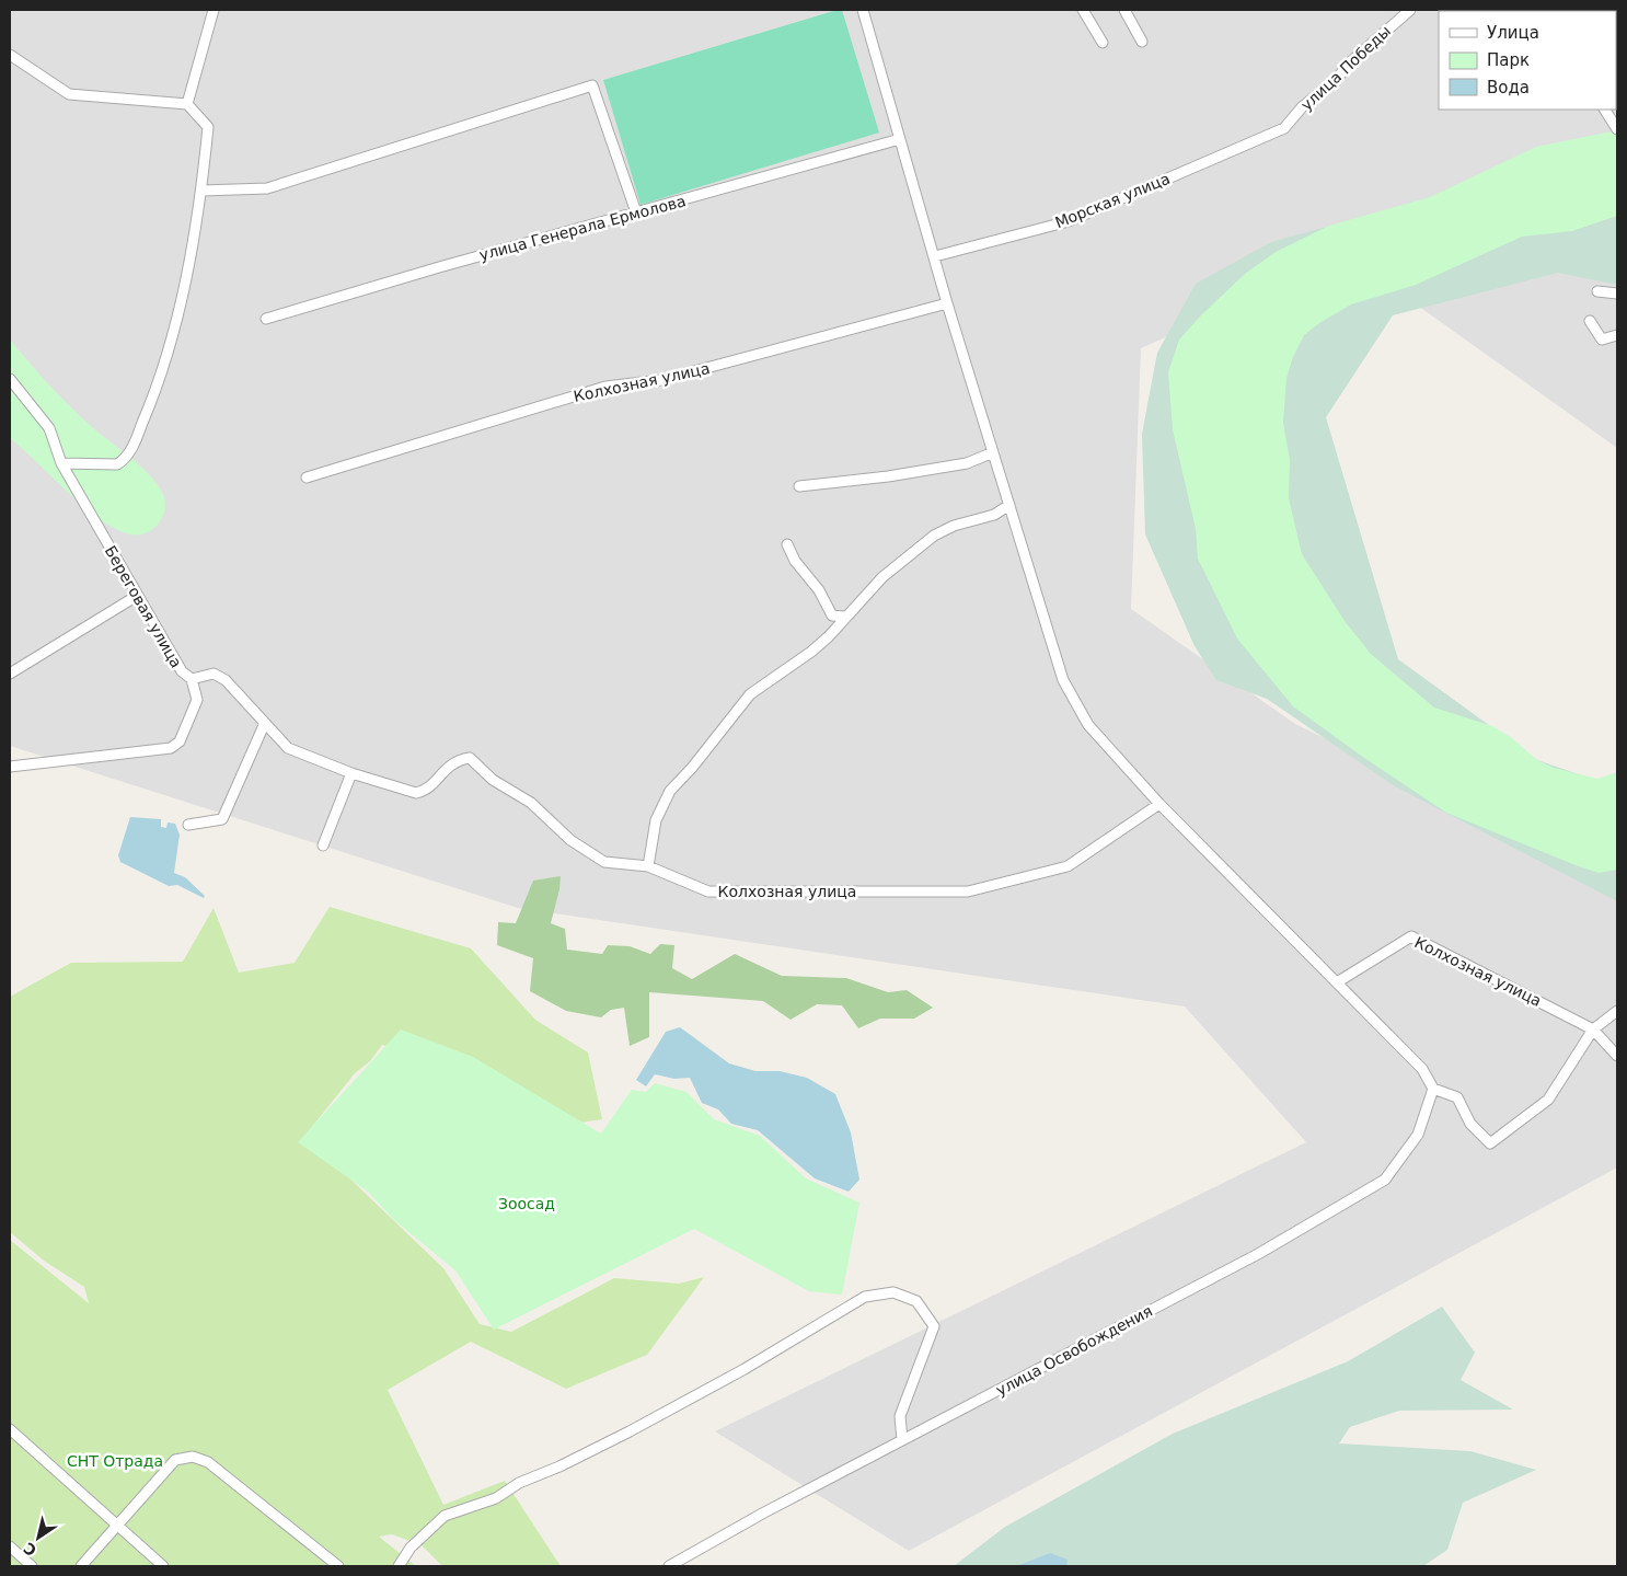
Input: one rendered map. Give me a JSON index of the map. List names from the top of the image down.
{
  "streets": {
    "street": [
      "улица Победы",
      "Морская улица",
      "улица Генерала Ермолова",
      "Колхозная улица",
      "Береговая улица",
      "улица Освобождения"
    ]
  },
  "crossings": [
    ["улица Победы", "Морская улица"],
    ["Колхозная улица", "Береговая улица"]
  ],
  "parks": ["Зоосад", "СНТ Отрада"],
  "legend": ["Улица", "Парк", "Вода"],
  "north": "bottom left"
}
